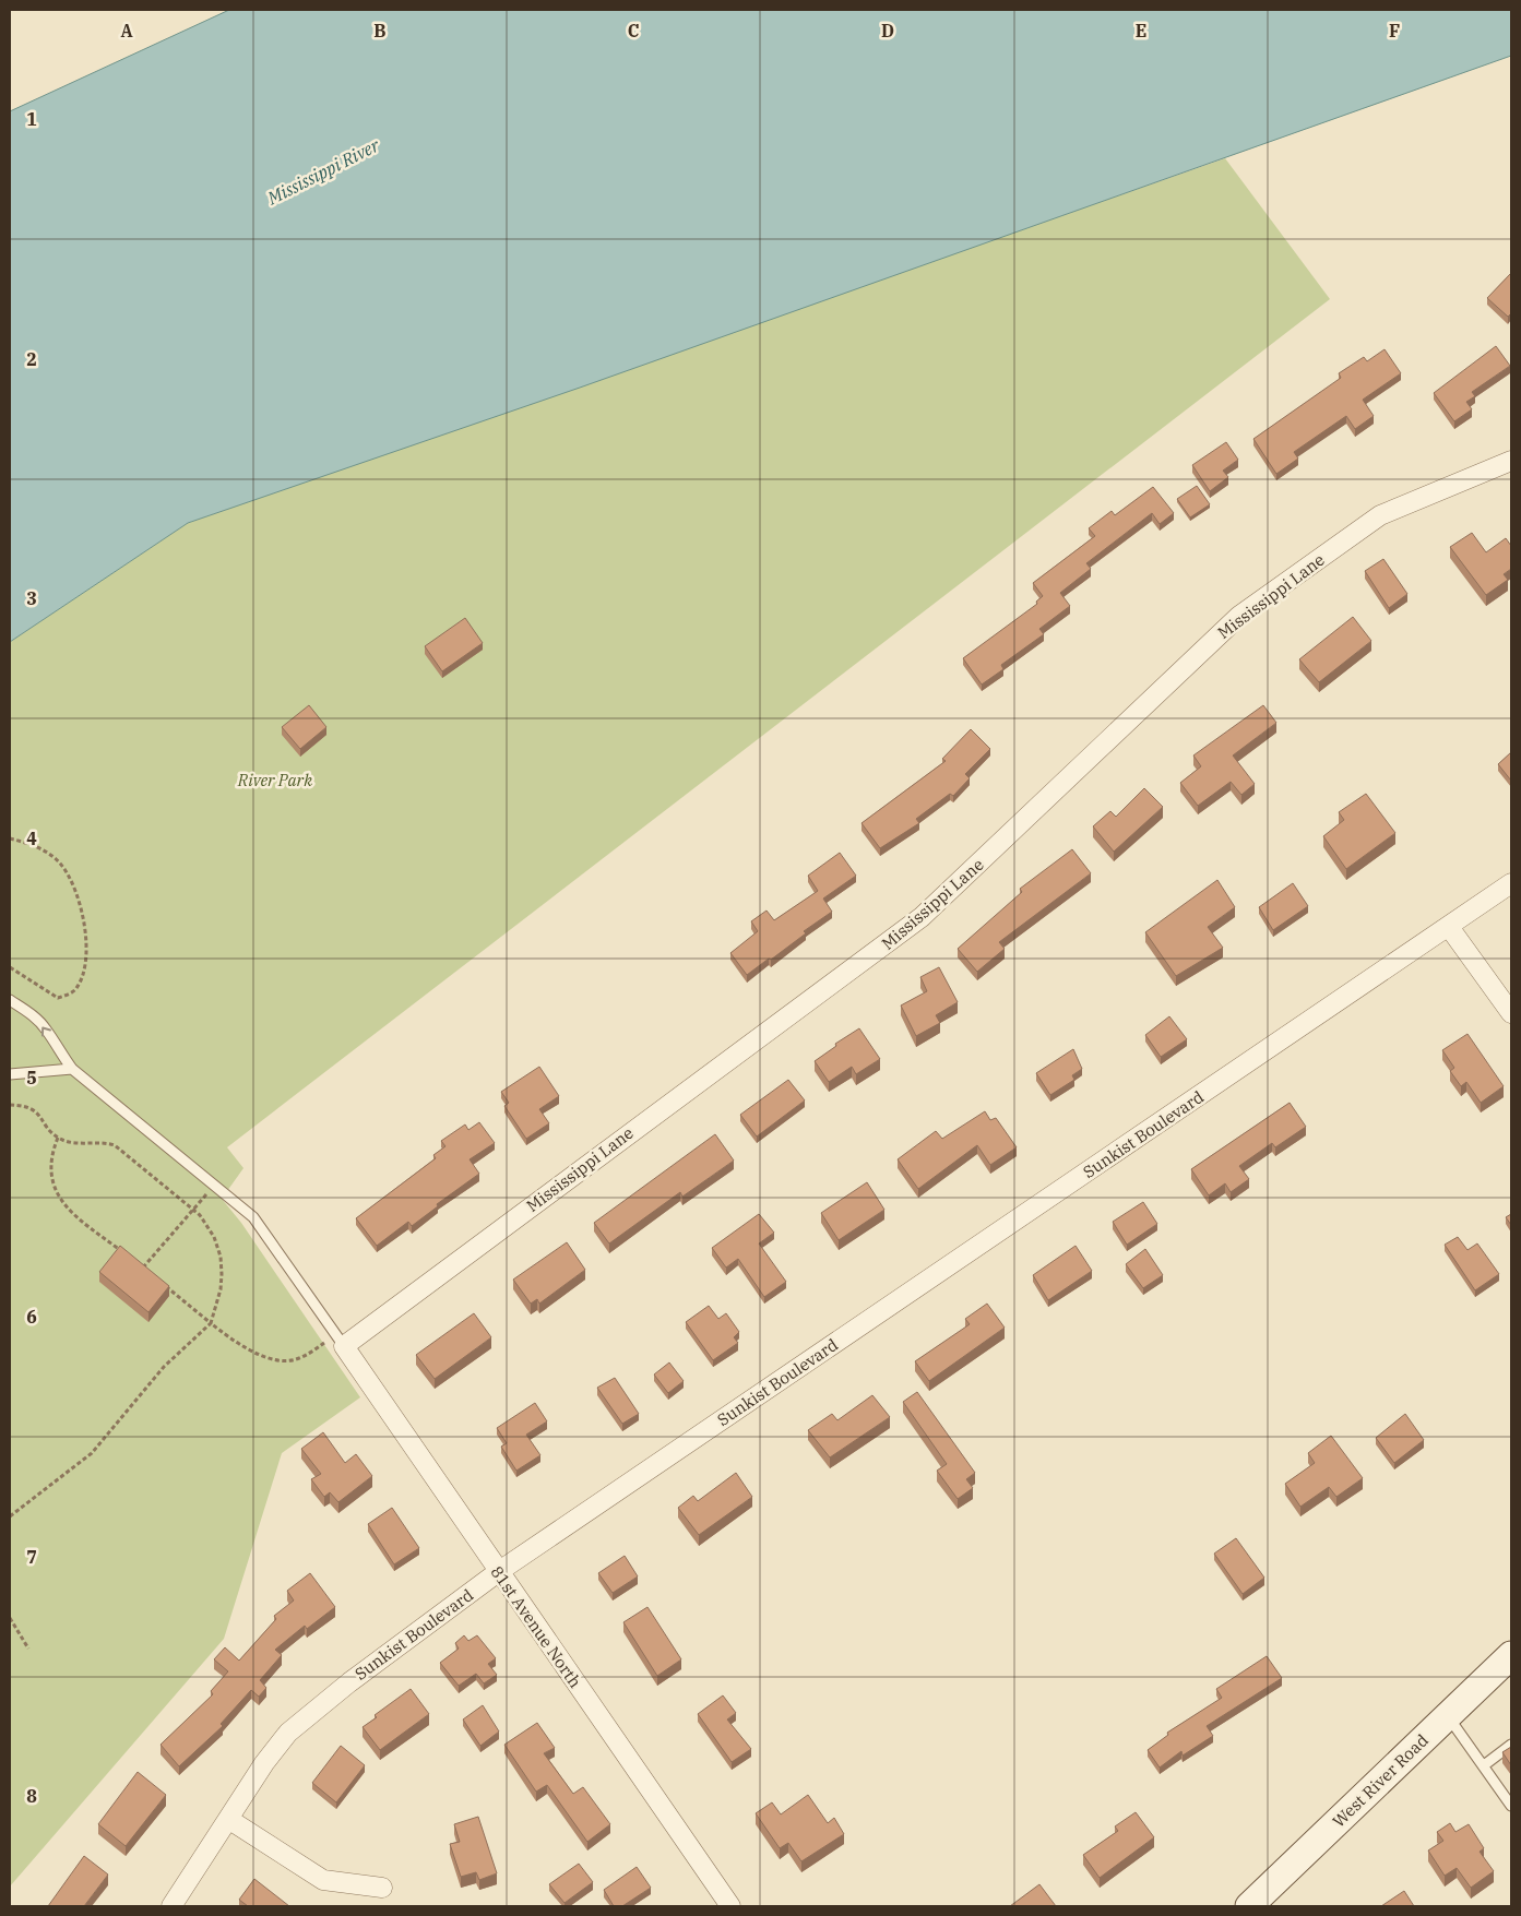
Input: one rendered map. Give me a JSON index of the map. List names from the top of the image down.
{
  "streets": {
    "street": [
      "Mississippi Lane",
      "Sunkist Boulevard",
      "81st Avenue North",
      "West River Road"
    ]
  },
  "crossings": [
    ["Mississippi Lane", "81st Avenue North"],
    ["Sunkist Boulevard", "81st Avenue North"]
  ],
  "water": ["Mississippi River"],
  "parks": ["River Park"],
  "grid": {
    "columns": [
      "A",
      "B",
      "C",
      "D",
      "E",
      "F"
    ],
    "rows": [
      "1",
      "2",
      "3",
      "4",
      "5",
      "6",
      "7",
      "8"
    ]
  }
}
